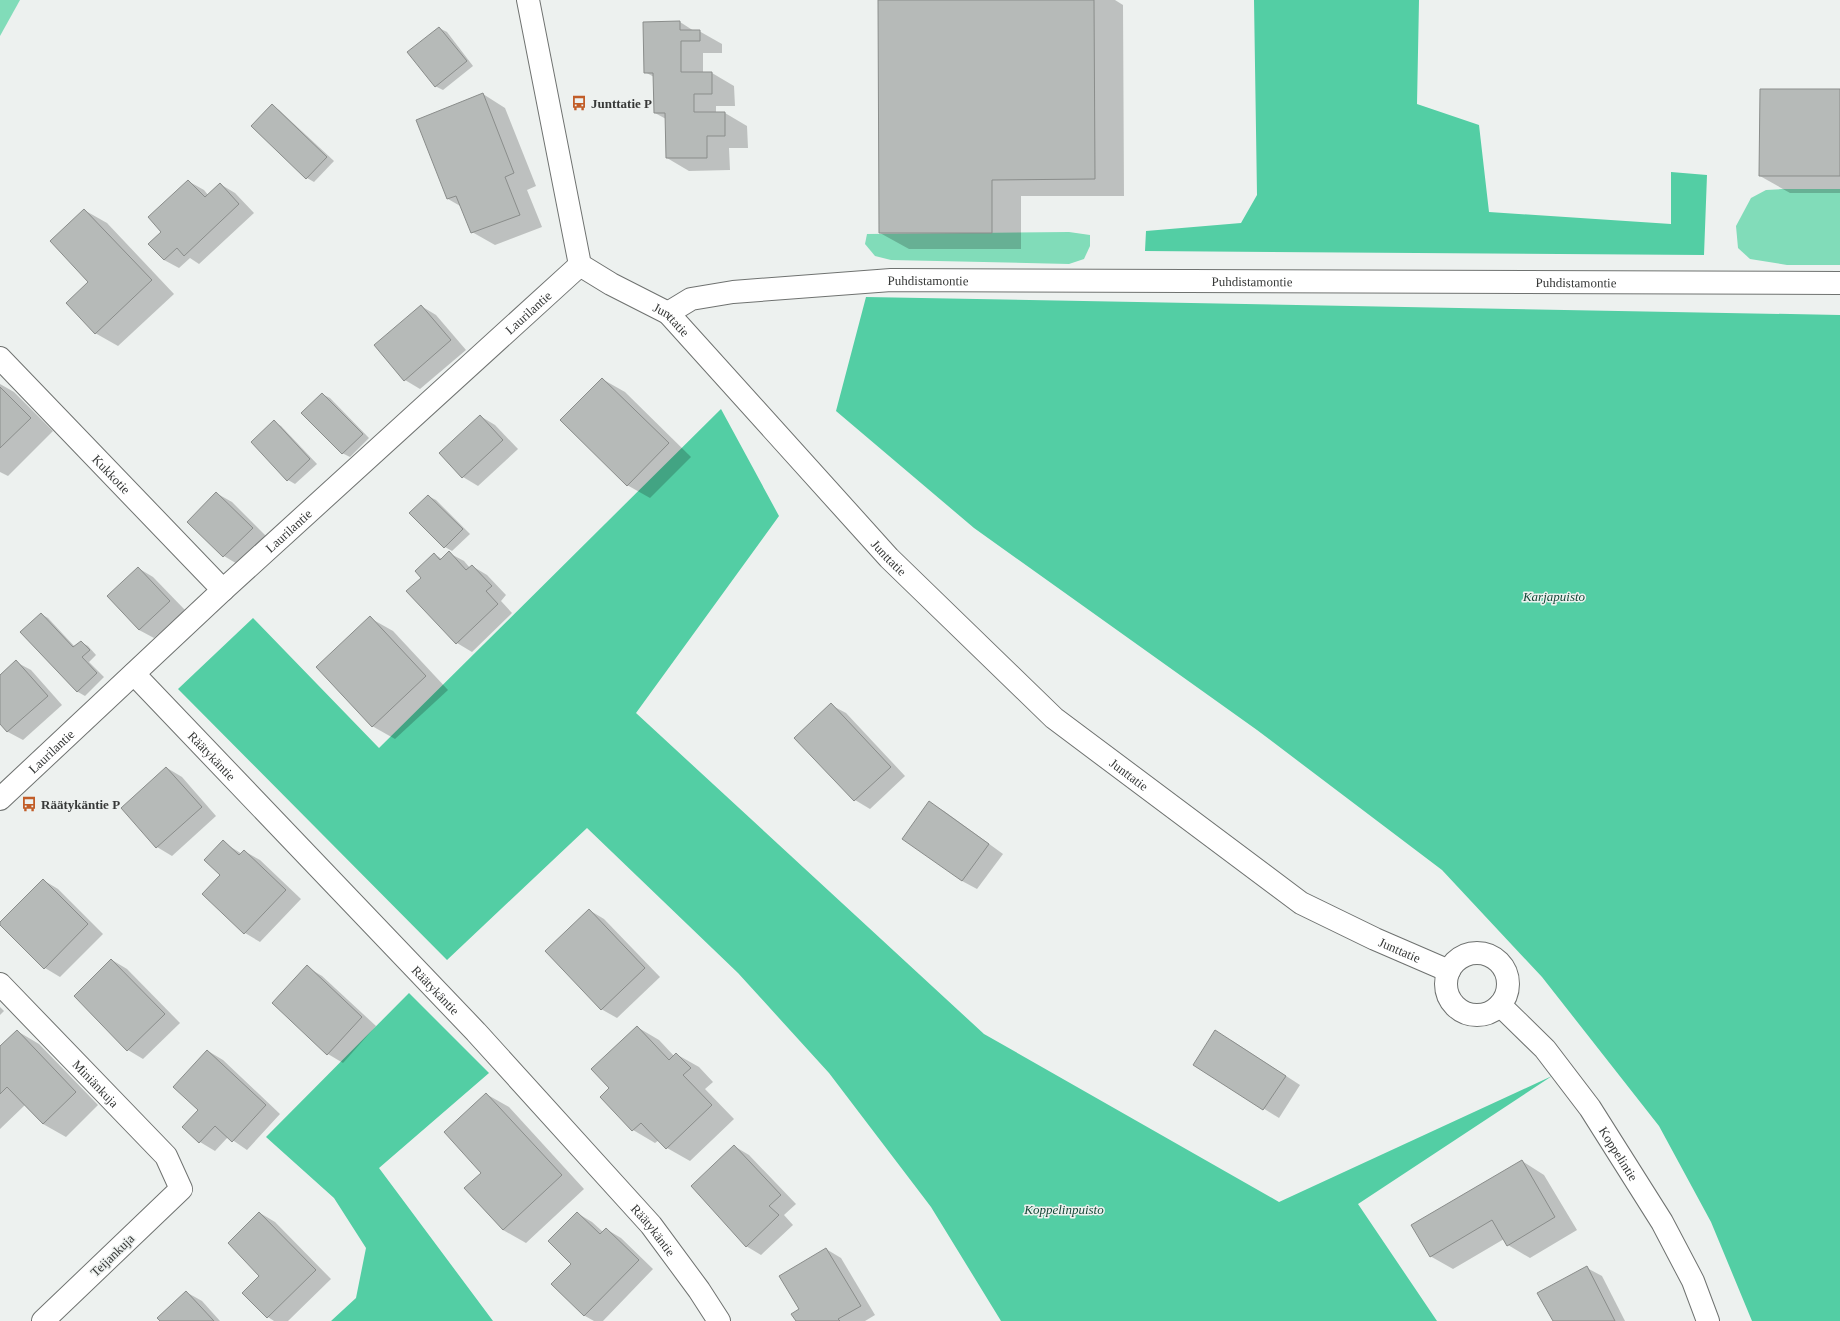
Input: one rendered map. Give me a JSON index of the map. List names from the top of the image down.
{
  "streets": {
    "street": [
      "Puhdistamontie",
      "Laurilantie",
      "Junttatie",
      "Kukkotie",
      "Räätykäntie",
      "Miniänkuja",
      "Koppelintie",
      "Teijankuja"
    ]
  },
  "crossings": [
    ["Puhdistamontie", "Junttatie"],
    ["Laurilantie", "Junttatie"],
    ["Laurilantie", "Kukkotie"],
    ["Laurilantie", "Räätykäntie"],
    ["Junttatie", "Koppelintie"],
    ["Miniänkuja", "Teijankuja"]
  ],
  "parks": ["Karjapuisto", "Koppelinpuisto"],
  "places": {
    "bus stop": ["Junttatie P", "Räätykäntie P"]
  }
}
